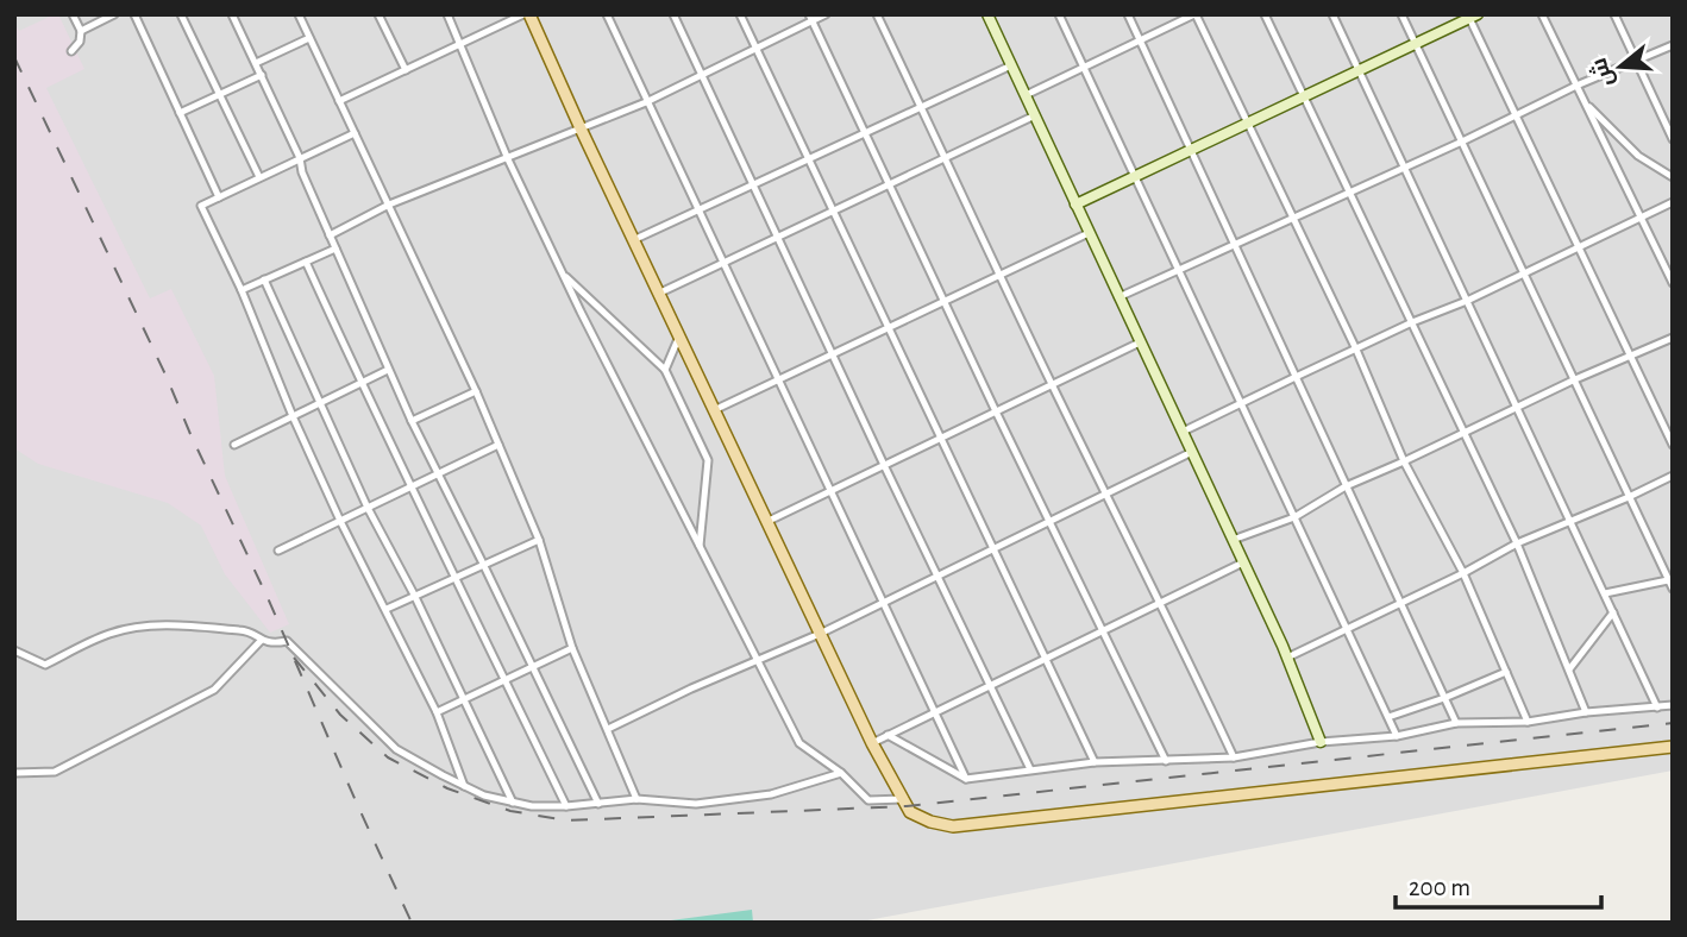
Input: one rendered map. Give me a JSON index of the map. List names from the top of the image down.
{
  "scale_bar": "200 m",
  "north": "left"
}
